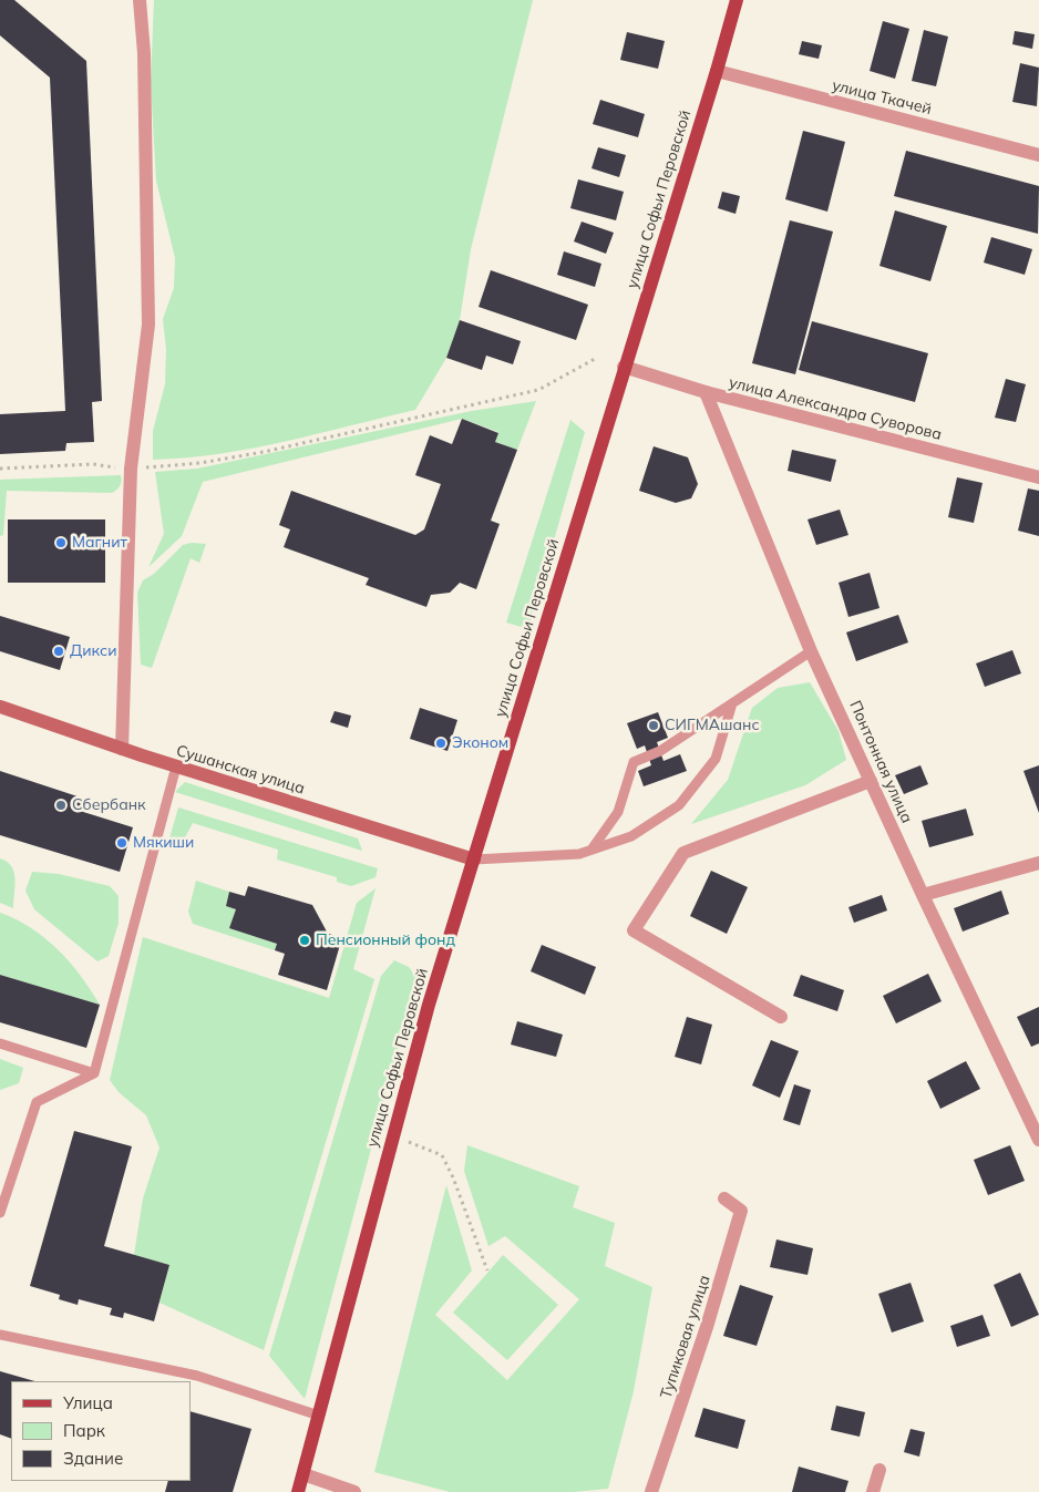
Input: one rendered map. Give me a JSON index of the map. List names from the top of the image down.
{
  "streets": {
    "main road": ["улица Софьи Перовской", "Сушанская улица"],
    "street": [
      "улица Ткачей",
      "улица Александра Суворова",
      "Понтонная улица",
      "Тупиковая улица"
    ]
  },
  "crossings": [
    ["улица Ткачей", "улица Софьи Перовской"],
    ["улица Софьи Перовской", "улица Александра Суворова"],
    ["улица Софьи Перовской", "Сушанская улица"],
    ["улица Александра Суворова", "Понтонная улица"]
  ],
  "places": [
    "Магнит",
    "Дикси",
    "СИГМАшанс",
    "Эконом",
    "Сбербанк",
    "Мякиши",
    "Пенсионный фонд"
  ],
  "legend": ["Улица", "Парк", "Здание"]
}
